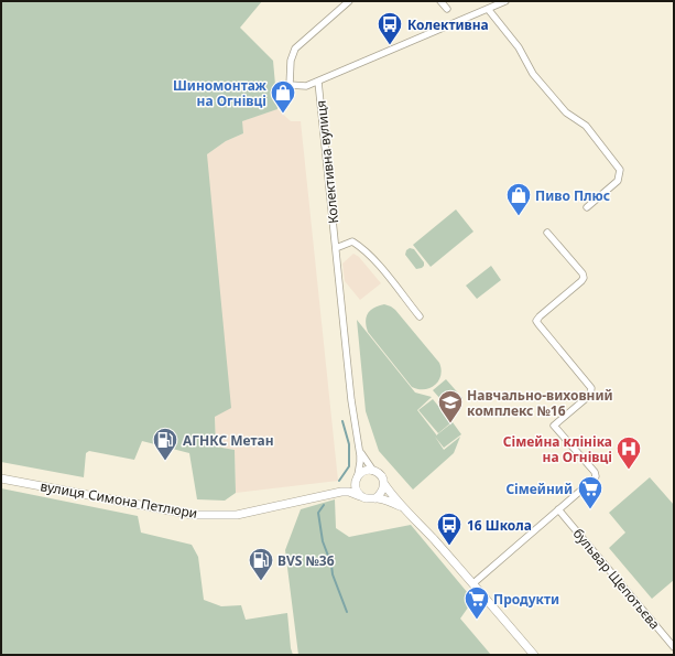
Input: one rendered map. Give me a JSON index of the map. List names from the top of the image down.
{
  "streets": {
    "street": ["Колективна вулиця", "вулиця Симона Петлюри", "бульвар Щепотьєва"]
  },
  "crossings": [
    ["Колективна вулиця", "вулиця Симона Петлюри"]
  ],
  "places": {
    "bus stop": ["Колективна", "16 Школа"],
    "shop": ["Шиномонтаж на Огнівці", "Пиво Плюс"],
    "school or university": ["Навчально-виховний комплекс №16"],
    "fuel station": ["АГНКС Метан", "BVS №36"],
    "hospital": ["Сімейна клініка на Огнівці"],
    "supermarket": ["Сімейний", "Продукти"]
  }
}
